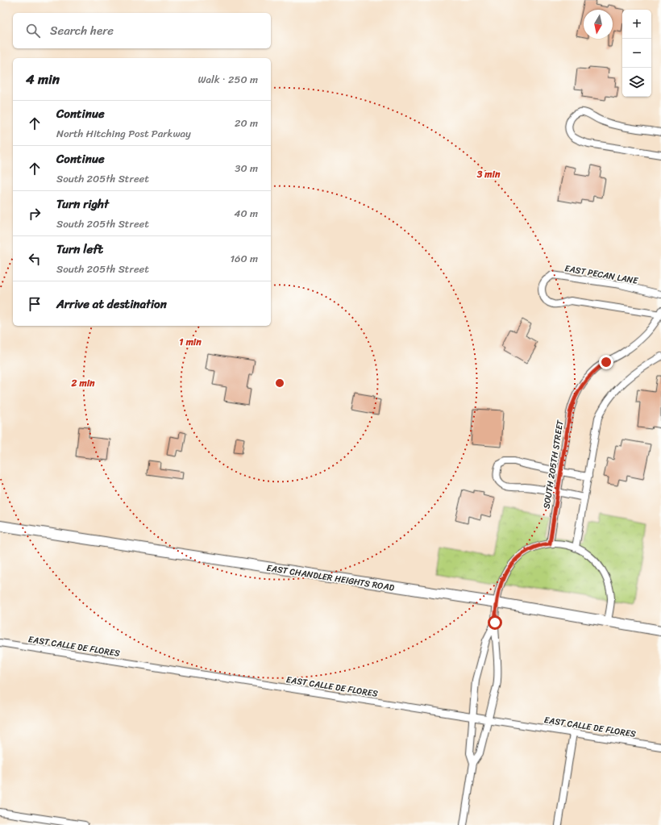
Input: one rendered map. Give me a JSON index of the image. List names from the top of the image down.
{
  "streets": {
    "main road": ["EAST CHANDLER HEIGHTS ROAD"],
    "street": ["EAST PECAN LANE", "SOUTH 205TH STREET", "EAST CALLE DE FLORES"]
  },
  "crossings": [
    ["EAST PECAN LANE", "SOUTH 205TH STREET"]
  ],
  "north": "bottom",
  "page": {
    "map_buttons": ["+", "−"],
    "search": "Search here",
    "heading": ["4 min", "Walk · 250 m"],
    "list": [
      ["Continue", "North Hitching Post Parkway", "20 m"],
      ["Continue", "South 205th Street", "30 m"],
      ["Turn right", "South 205th Street", "40 m"],
      ["Turn left", "South 205th Street", "160 m"],
      "Arrive at destination"
    ]
  },
  "rings": ["3 min", "1 min", "2 min"]
}
